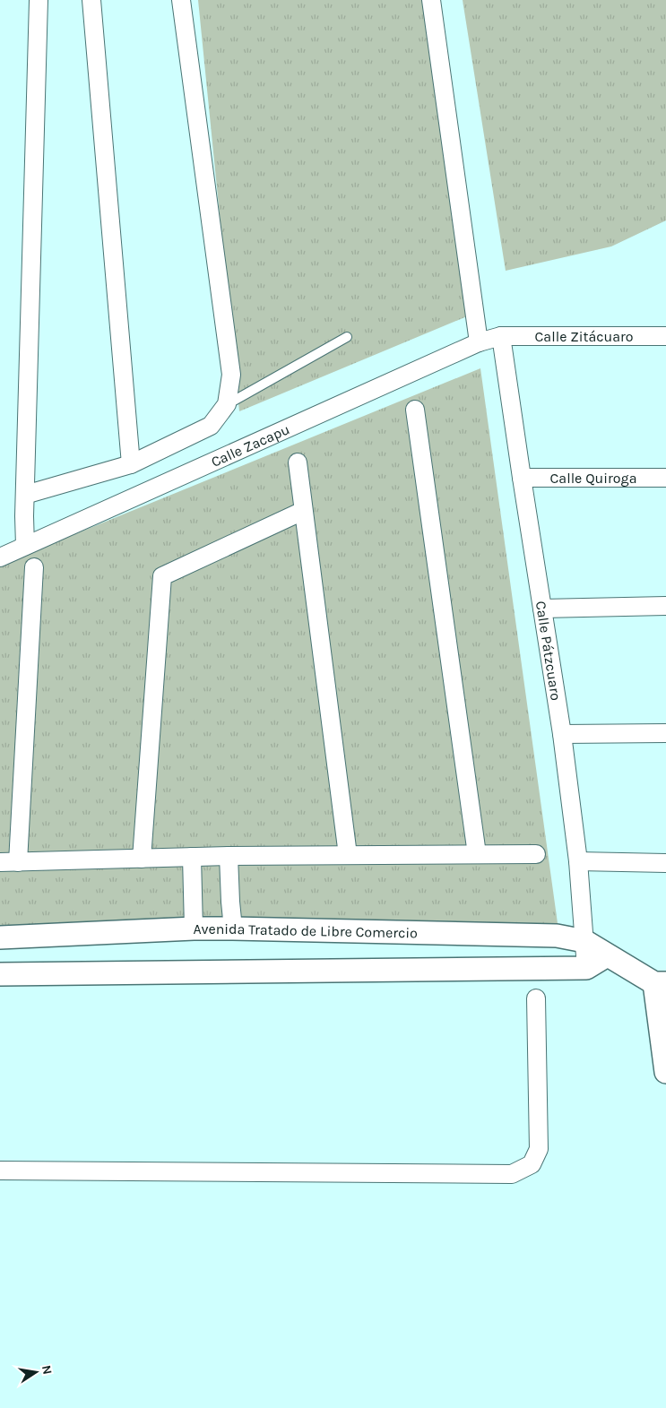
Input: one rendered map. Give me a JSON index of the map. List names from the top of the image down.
{
  "streets": {
    "street": [
      "Calle Zitácuaro",
      "Calle Zacapu",
      "Calle Quiroga",
      "Calle Pátzcuaro",
      "Avenida Tratado de Libre Comercio"
    ]
  },
  "crossings": [
    ["Calle Zitácuaro", "Calle Zacapu"],
    ["Calle Zitácuaro", "Calle Pátzcuaro"],
    ["Calle Zacapu", "Calle Pátzcuaro"],
    ["Calle Quiroga", "Calle Pátzcuaro"],
    ["Calle Pátzcuaro", "Avenida Tratado de Libre Comercio"]
  ],
  "north": "right"
}
